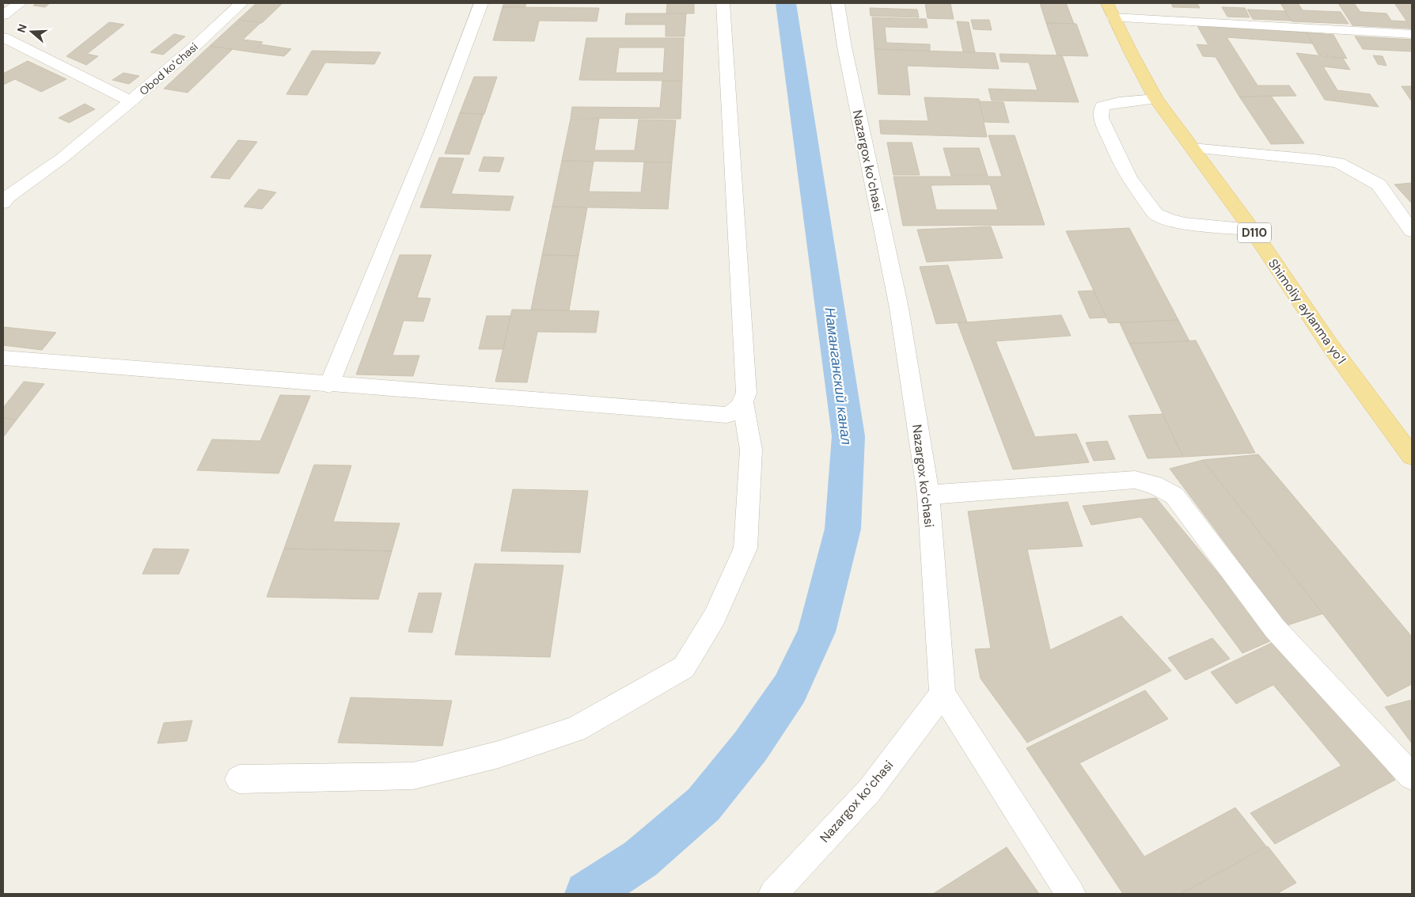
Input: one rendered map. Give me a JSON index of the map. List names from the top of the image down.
{
  "streets": {
    "main road": ["D110", "Shimoliy aylanma yoʻl"],
    "street": ["Obod koʻchasi", "Nazargox koʻchasi"]
  },
  "water": ["Наманганский канал"],
  "north": "left"
}
